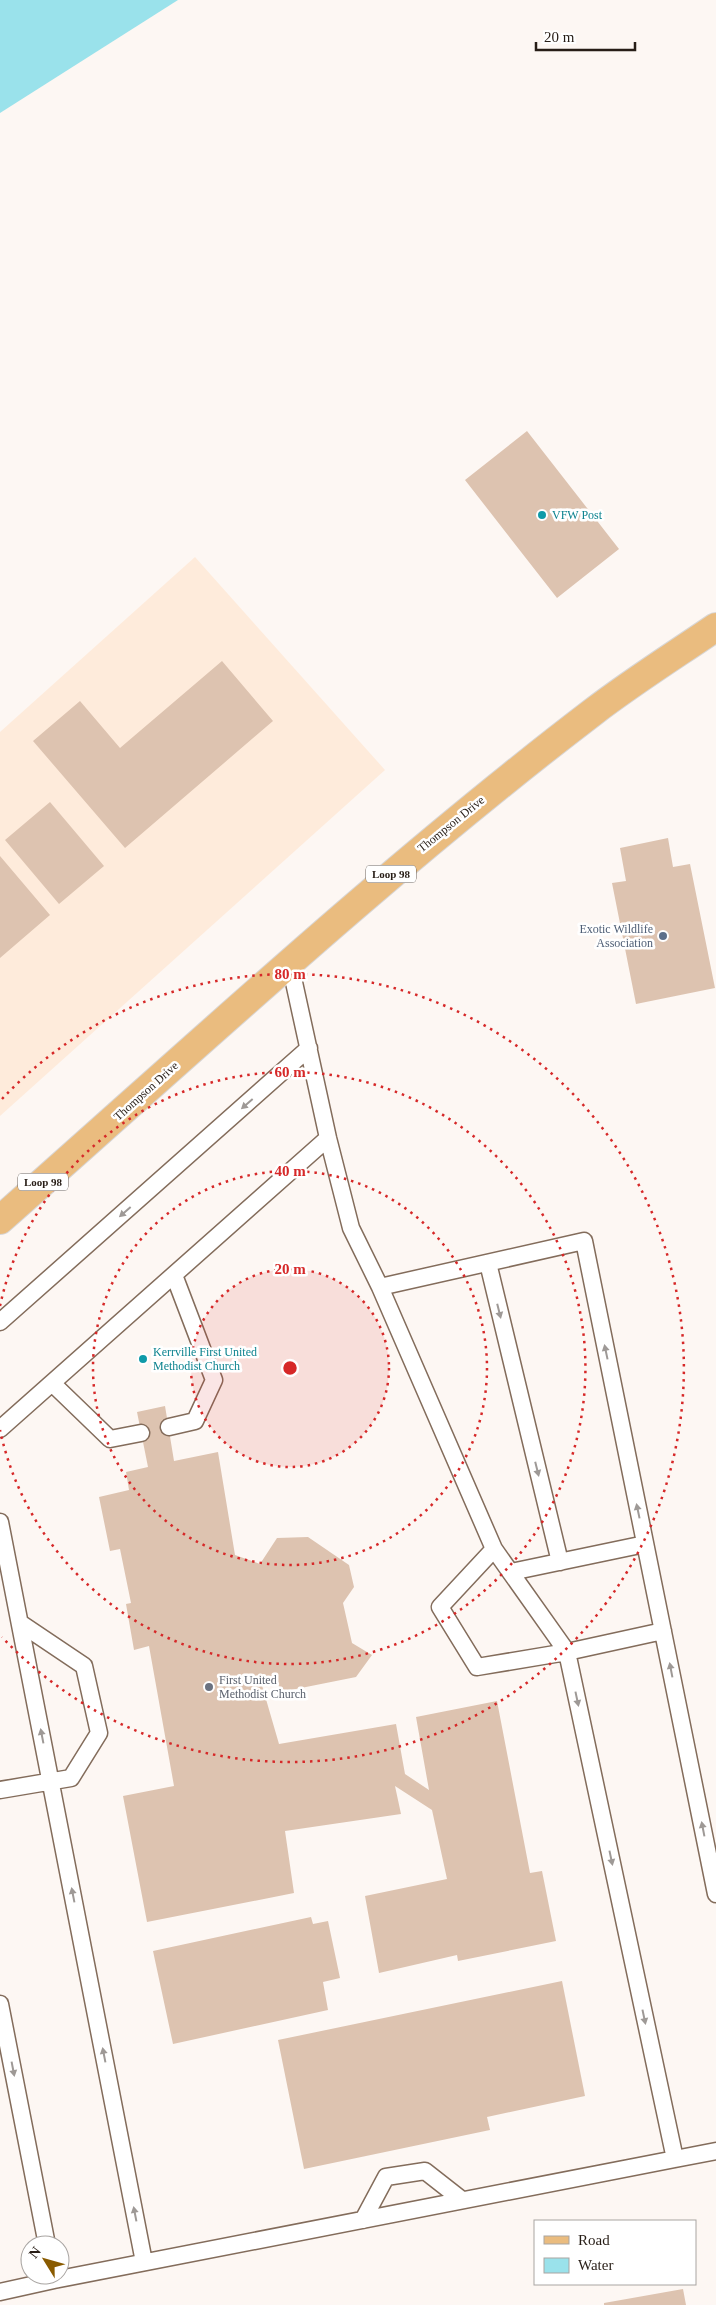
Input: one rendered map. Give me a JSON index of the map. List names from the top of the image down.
{
  "streets": {
    "main road": ["Thompson Drive", "Loop 98"]
  },
  "places": [
    "VFW Post",
    "Exotic Wildlife Association",
    "Kerrville First United Methodist Church",
    "First United Methodist Church"
  ],
  "legend": ["Road", "Water"],
  "scale_bar": "20 m",
  "north": "top left",
  "rings": [
    "80 m",
    "60 m",
    "40 m",
    "20 m"
  ]
}
